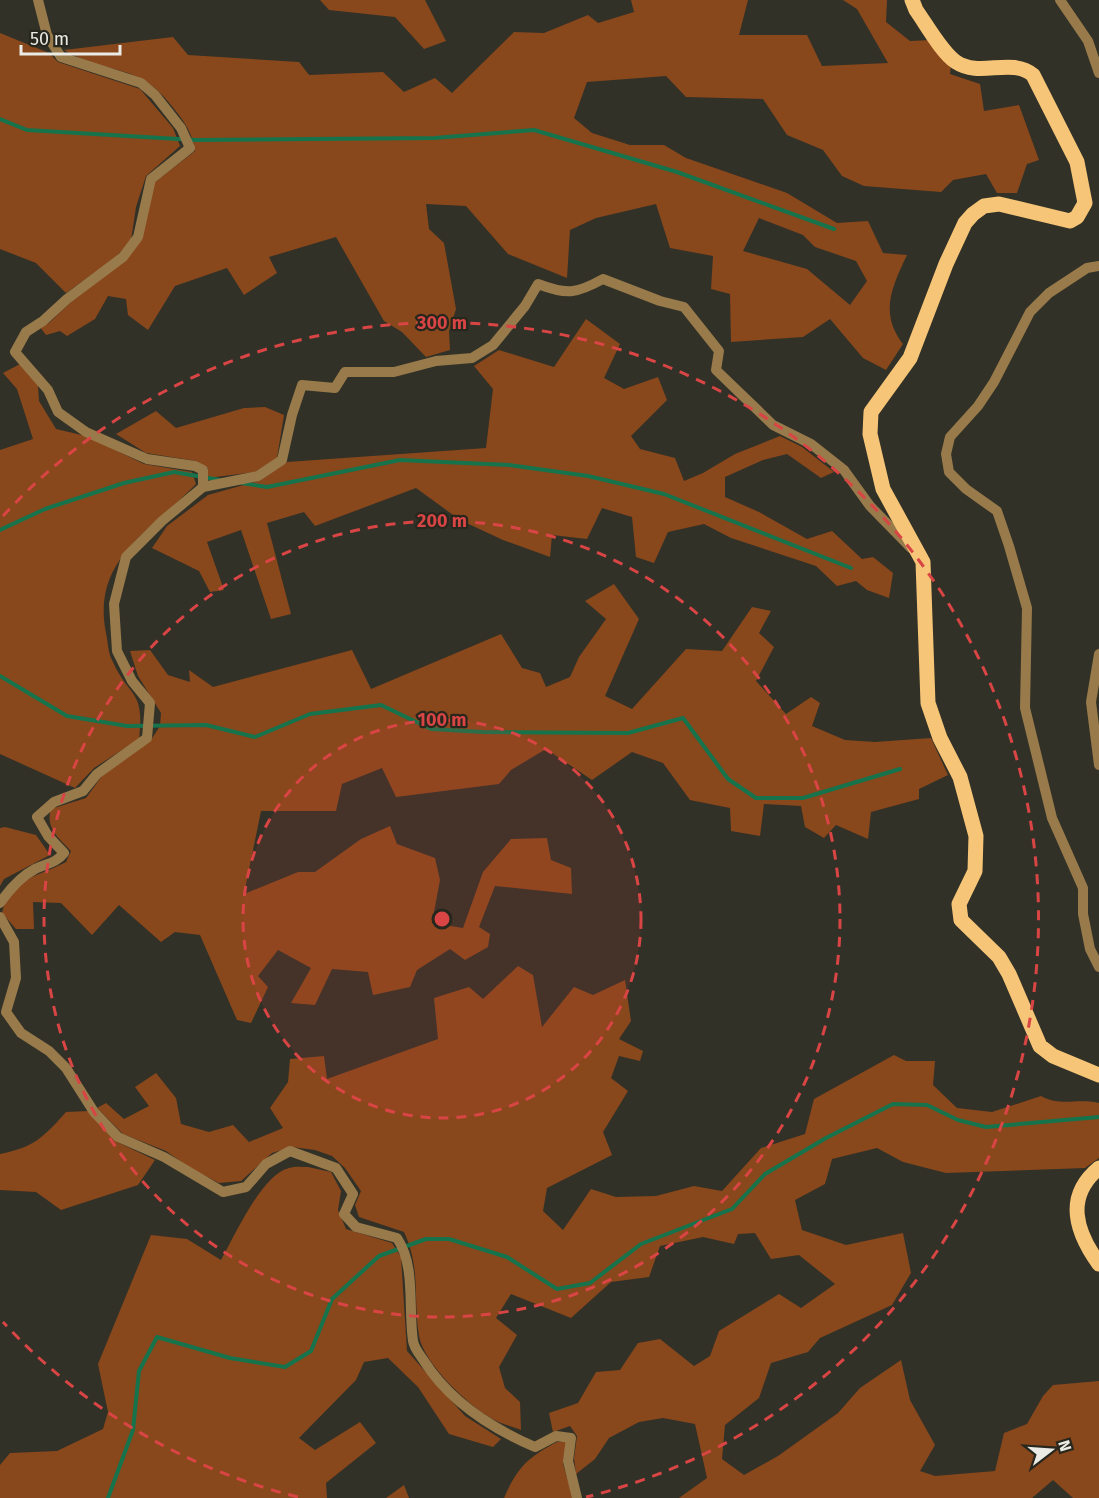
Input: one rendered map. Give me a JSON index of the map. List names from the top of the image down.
{
  "scale_bar": "50 m",
  "north": "right",
  "rings": ["300 m", "200 m", "100 m"]
}
